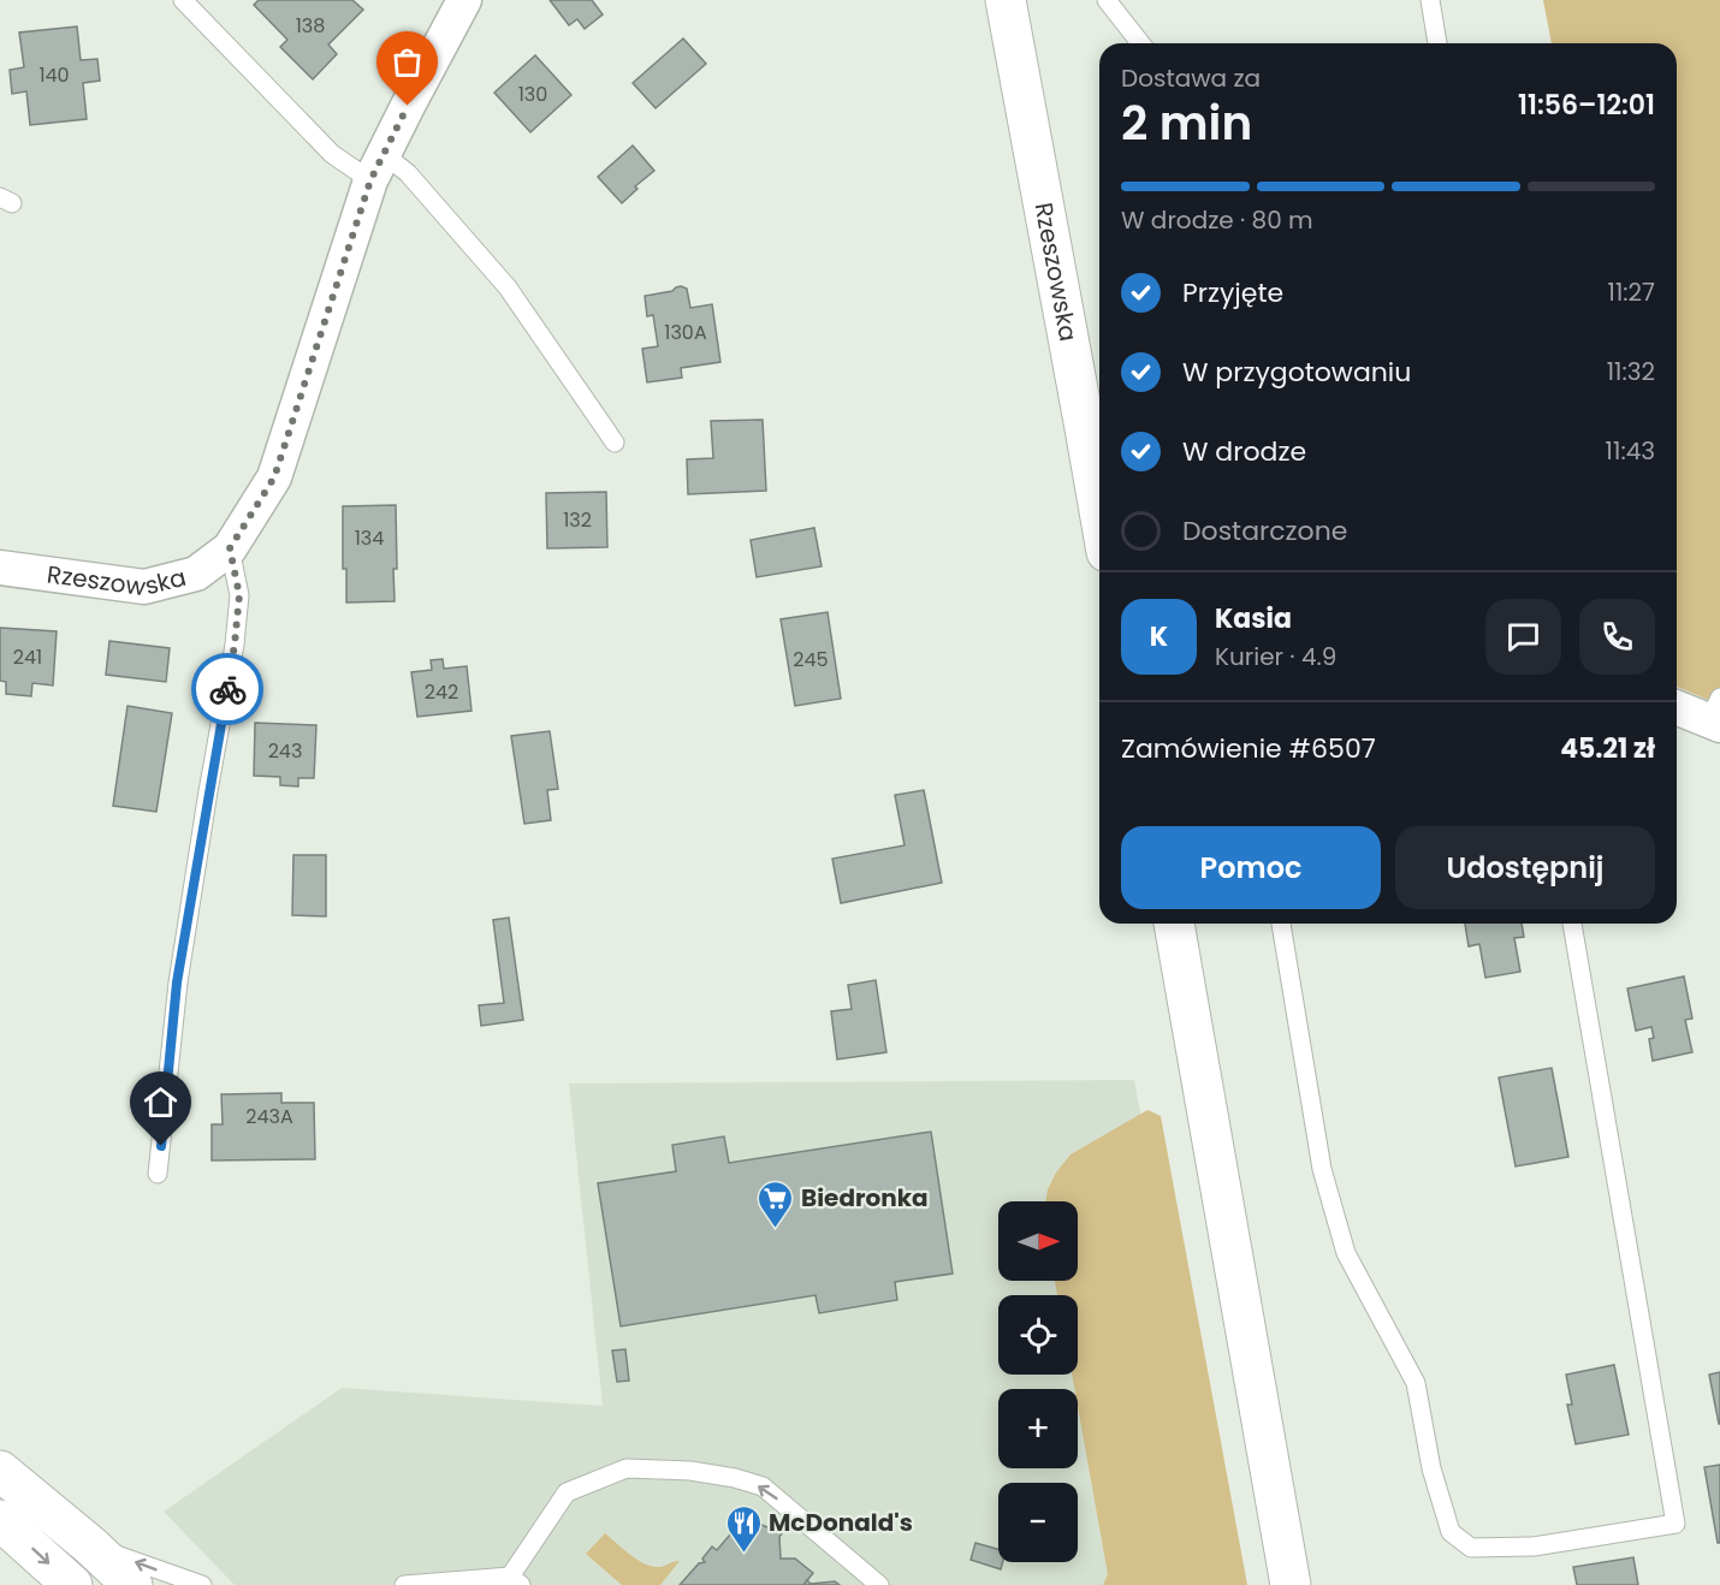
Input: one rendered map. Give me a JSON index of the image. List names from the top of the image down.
{
  "streets": {
    "street": ["Rzeszowska"]
  },
  "places": {
    "supermarket": ["Biedronka"],
    "restaurant": ["McDonald's"]
  },
  "house_numbers": [
    "138",
    "140",
    "130",
    "130A",
    "132",
    "134",
    "241",
    "245",
    "242",
    "243",
    "243A"
  ],
  "north": "right",
  "page": {
    "heading": ["2 min", "Dostawa za", "11:56–12:01"],
    "panel": [
      "Kasia",
      "Kurier · 4.9",
      "Zamówienie #6507",
      "45.21 zł"
    ],
    "bar": "W drodze · 80 m",
    "list": [
      ["Przyjęte", "11:27"],
      ["W przygotowaniu", "11:32"],
      ["W drodze", "11:43"],
      "Dostarczone"
    ],
    "round": "K",
    "buttons": ["Pomoc", "Udostępnij"],
    "map_buttons": ["+", "−"]
  }
}
